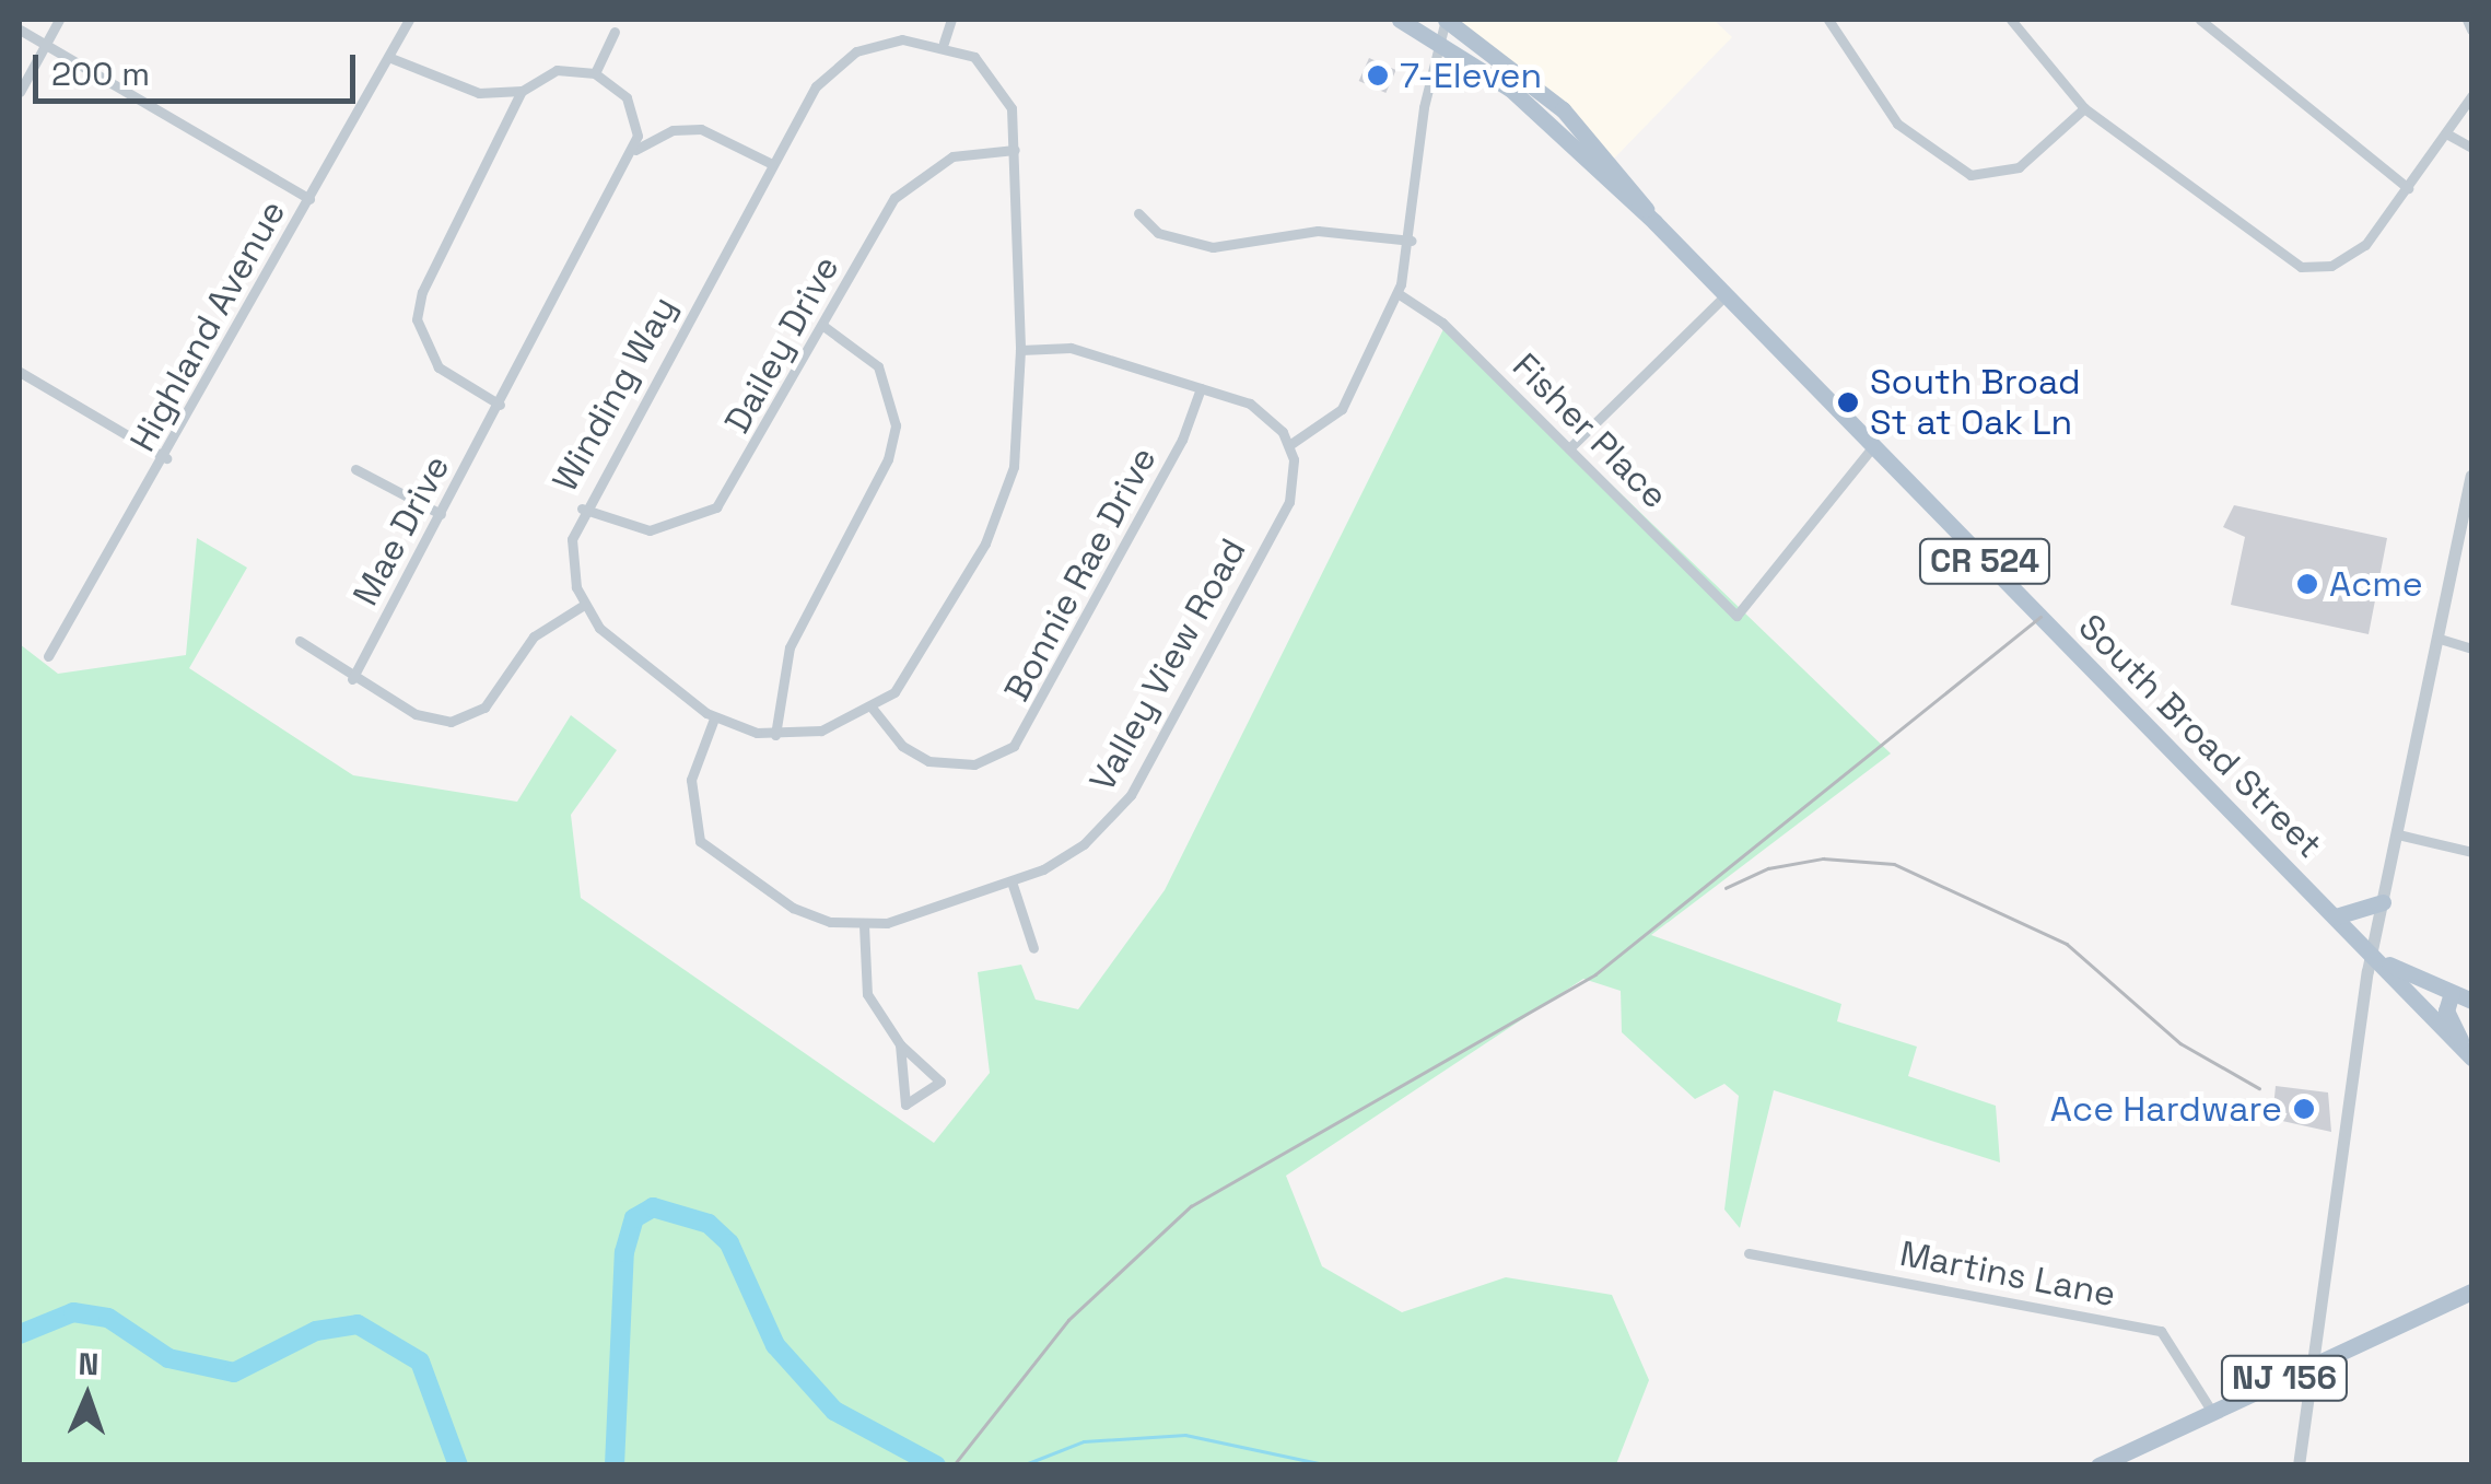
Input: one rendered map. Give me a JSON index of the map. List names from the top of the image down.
{
  "streets": {
    "main road": ["CR 524", "South Broad Street", "NJ 156"],
    "street": [
      "Highland Avenue",
      "Dailey Drive",
      "Winding Way",
      "Fisher Place",
      "Mae Drive",
      "Bonnie Rae Drive",
      "Valley View Road",
      "Martins Lane"
    ]
  },
  "crossings": [
    ["Dailey Drive", "Winding Way"],
    ["Winding Way", "Bonnie Rae Drive"],
    ["Fisher Place", "South Broad Street"],
    ["CR 524", "South Broad Street"],
    ["Martins Lane", "NJ 156"]
  ],
  "places": [
    "7-Eleven",
    "South Broad St at Oak Ln",
    "Acme",
    "Ace Hardware"
  ],
  "scale_bar": "200 m",
  "north": "top"
}
